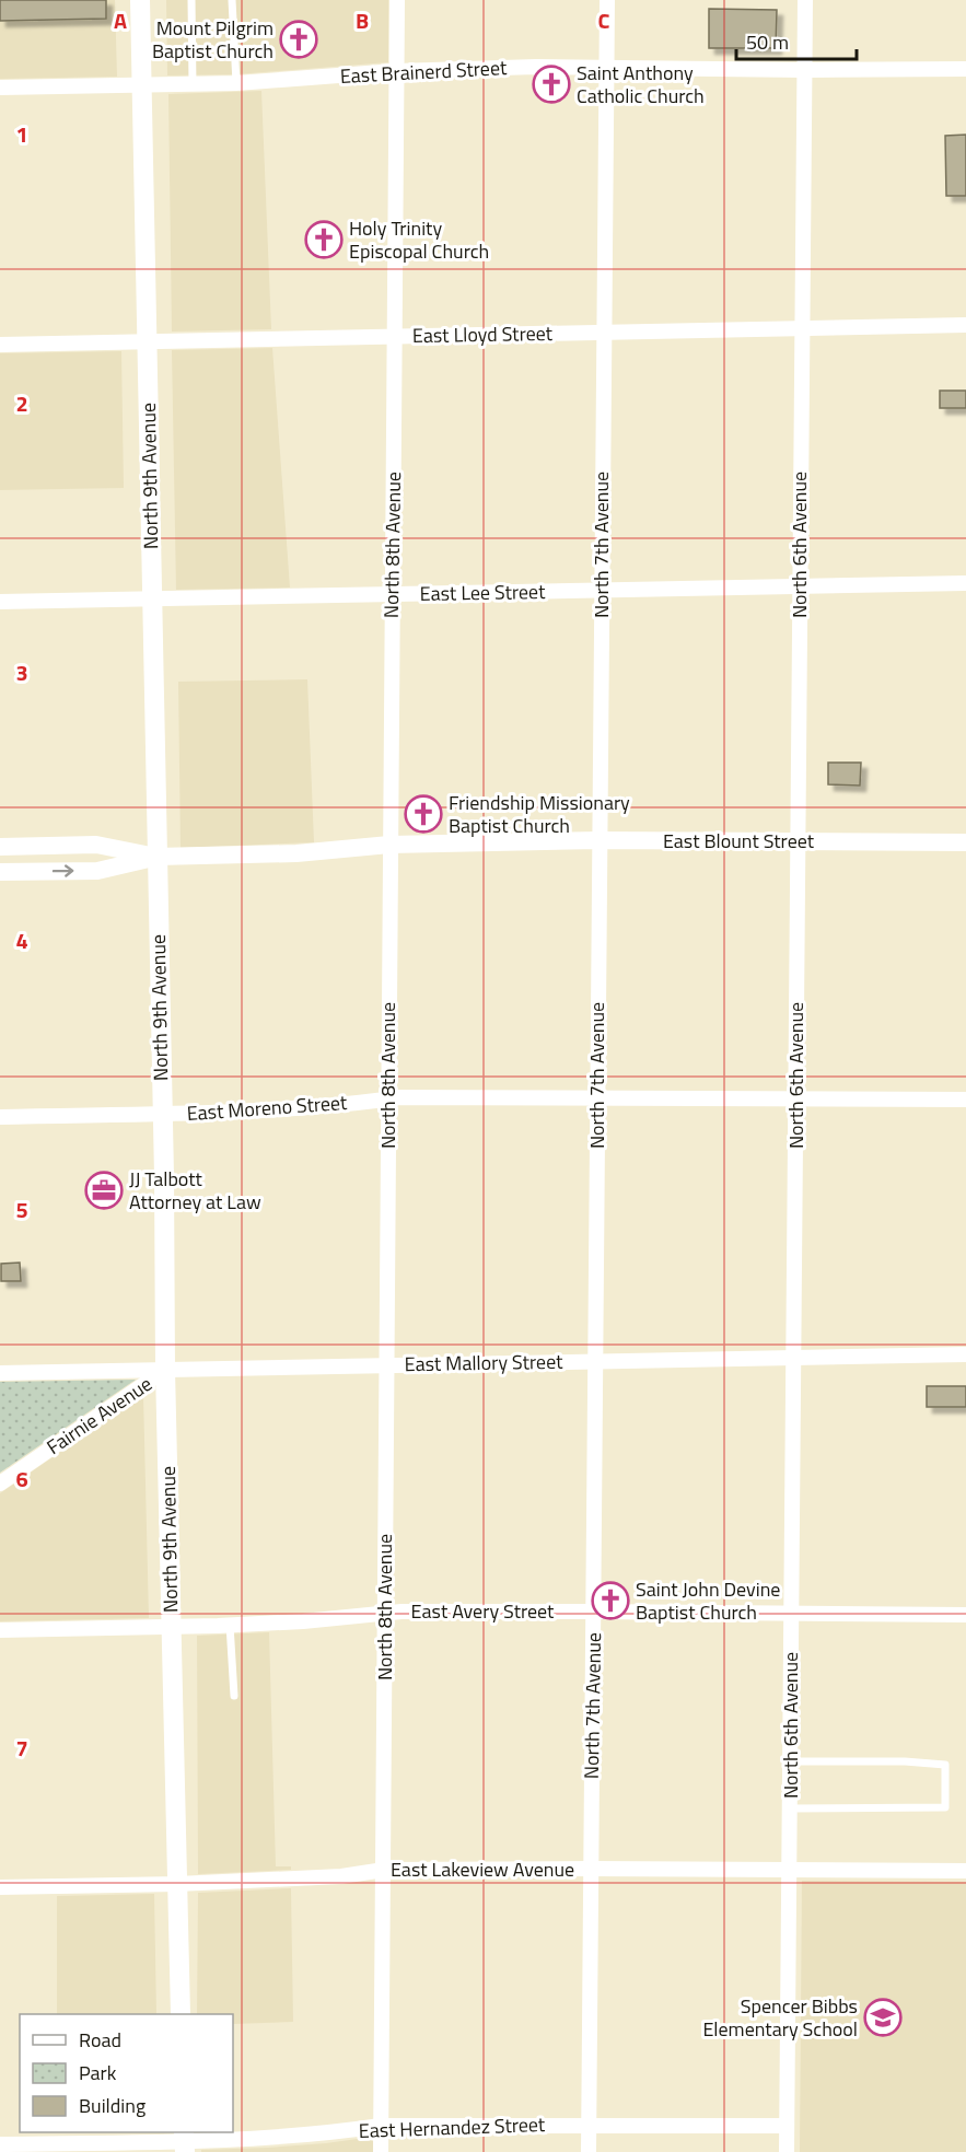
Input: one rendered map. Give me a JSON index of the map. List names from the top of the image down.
{
  "streets": {
    "main road": ["North 9th Avenue"],
    "street": [
      "East Brainerd Street",
      "East Lloyd Street",
      "North 8th Avenue",
      "North 7th Avenue",
      "North 6th Avenue",
      "East Lee Street",
      "East Blount Street",
      "East Moreno Street",
      "East Mallory Street",
      "Fairnie Avenue",
      "East Avery Street",
      "East Lakeview Avenue",
      "East Hernandez Street"
    ]
  },
  "crossings": [
    ["East Brainerd Street", "North 9th Avenue"],
    ["East Brainerd Street", "North 8th Avenue"],
    ["East Brainerd Street", "North 7th Avenue"],
    ["East Brainerd Street", "North 6th Avenue"],
    ["East Lloyd Street", "North 9th Avenue"],
    ["East Lloyd Street", "North 8th Avenue"],
    ["East Lloyd Street", "North 7th Avenue"],
    ["East Lloyd Street", "North 6th Avenue"],
    ["North 9th Avenue", "East Lee Street"],
    ["North 9th Avenue", "East Blount Street"],
    ["North 9th Avenue", "East Moreno Street"],
    ["North 9th Avenue", "East Mallory Street"],
    ["North 9th Avenue", "Fairnie Avenue"],
    ["North 9th Avenue", "East Avery Street"],
    ["North 9th Avenue", "East Lakeview Avenue"],
    ["North 8th Avenue", "East Lee Street"],
    ["North 8th Avenue", "East Blount Street"],
    ["North 8th Avenue", "East Moreno Street"],
    ["North 8th Avenue", "East Mallory Street"],
    ["North 8th Avenue", "East Avery Street"],
    ["North 8th Avenue", "East Lakeview Avenue"],
    ["North 8th Avenue", "East Hernandez Street"],
    ["North 7th Avenue", "East Lee Street"],
    ["North 7th Avenue", "East Blount Street"],
    ["North 7th Avenue", "East Moreno Street"],
    ["North 7th Avenue", "East Mallory Street"],
    ["North 7th Avenue", "East Avery Street"],
    ["North 7th Avenue", "East Lakeview Avenue"],
    ["North 7th Avenue", "East Hernandez Street"],
    ["North 6th Avenue", "East Lee Street"],
    ["North 6th Avenue", "East Blount Street"],
    ["North 6th Avenue", "East Moreno Street"],
    ["North 6th Avenue", "East Mallory Street"],
    ["North 6th Avenue", "East Avery Street"],
    ["North 6th Avenue", "East Lakeview Avenue"],
    ["North 6th Avenue", "East Hernandez Street"],
    ["East Mallory Street", "Fairnie Avenue"]
  ],
  "places": {
    "church": [
      "Mount Pilgrim Baptist Church",
      "Saint Anthony Catholic Church",
      "Holy Trinity Episcopal Church",
      "Friendship Missionary Baptist Church",
      "Saint John Devine Baptist Church"
    ],
    "office": ["JJ Talbott Attorney at Law"],
    "school or university": ["Spencer Bibbs Elementary School"]
  },
  "legend": ["Road", "Park", "Building"],
  "scale_bar": "50 m",
  "grid": {
    "columns": ["A", "B", "C"],
    "rows": [
      "1",
      "2",
      "3",
      "4",
      "5",
      "6",
      "7"
    ]
  }
}
